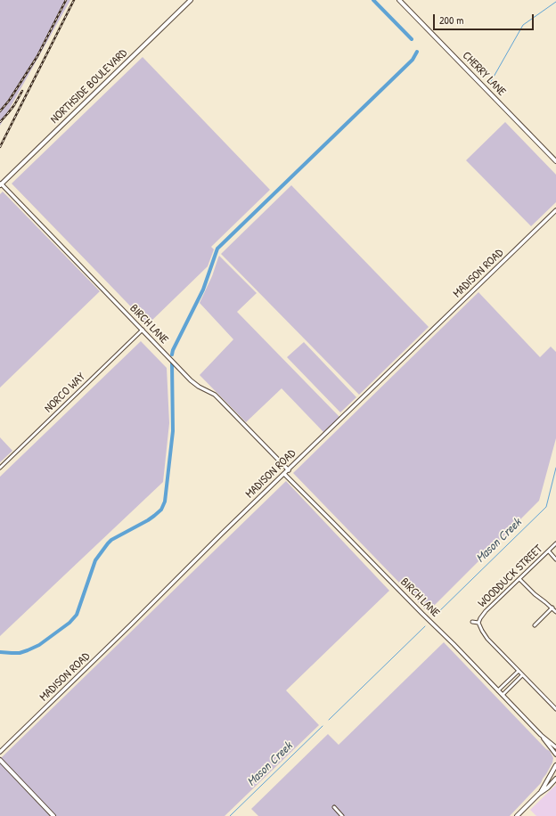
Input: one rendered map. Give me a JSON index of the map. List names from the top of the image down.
{
  "streets": {
    "main road": ["CHERRY LANE", "NORTHSIDE BOULEVARD"],
    "street": [
      "MADISON ROAD",
      "BIRCH LANE",
      "NORCO WAY",
      "WOODDUCK STREET"
    ]
  },
  "crossings": [
    ["NORTHSIDE BOULEVARD", "BIRCH LANE"],
    ["MADISON ROAD", "BIRCH LANE"],
    ["BIRCH LANE", "NORCO WAY"]
  ],
  "water": ["Mason Creek"],
  "scale_bar": "200 m"
}
